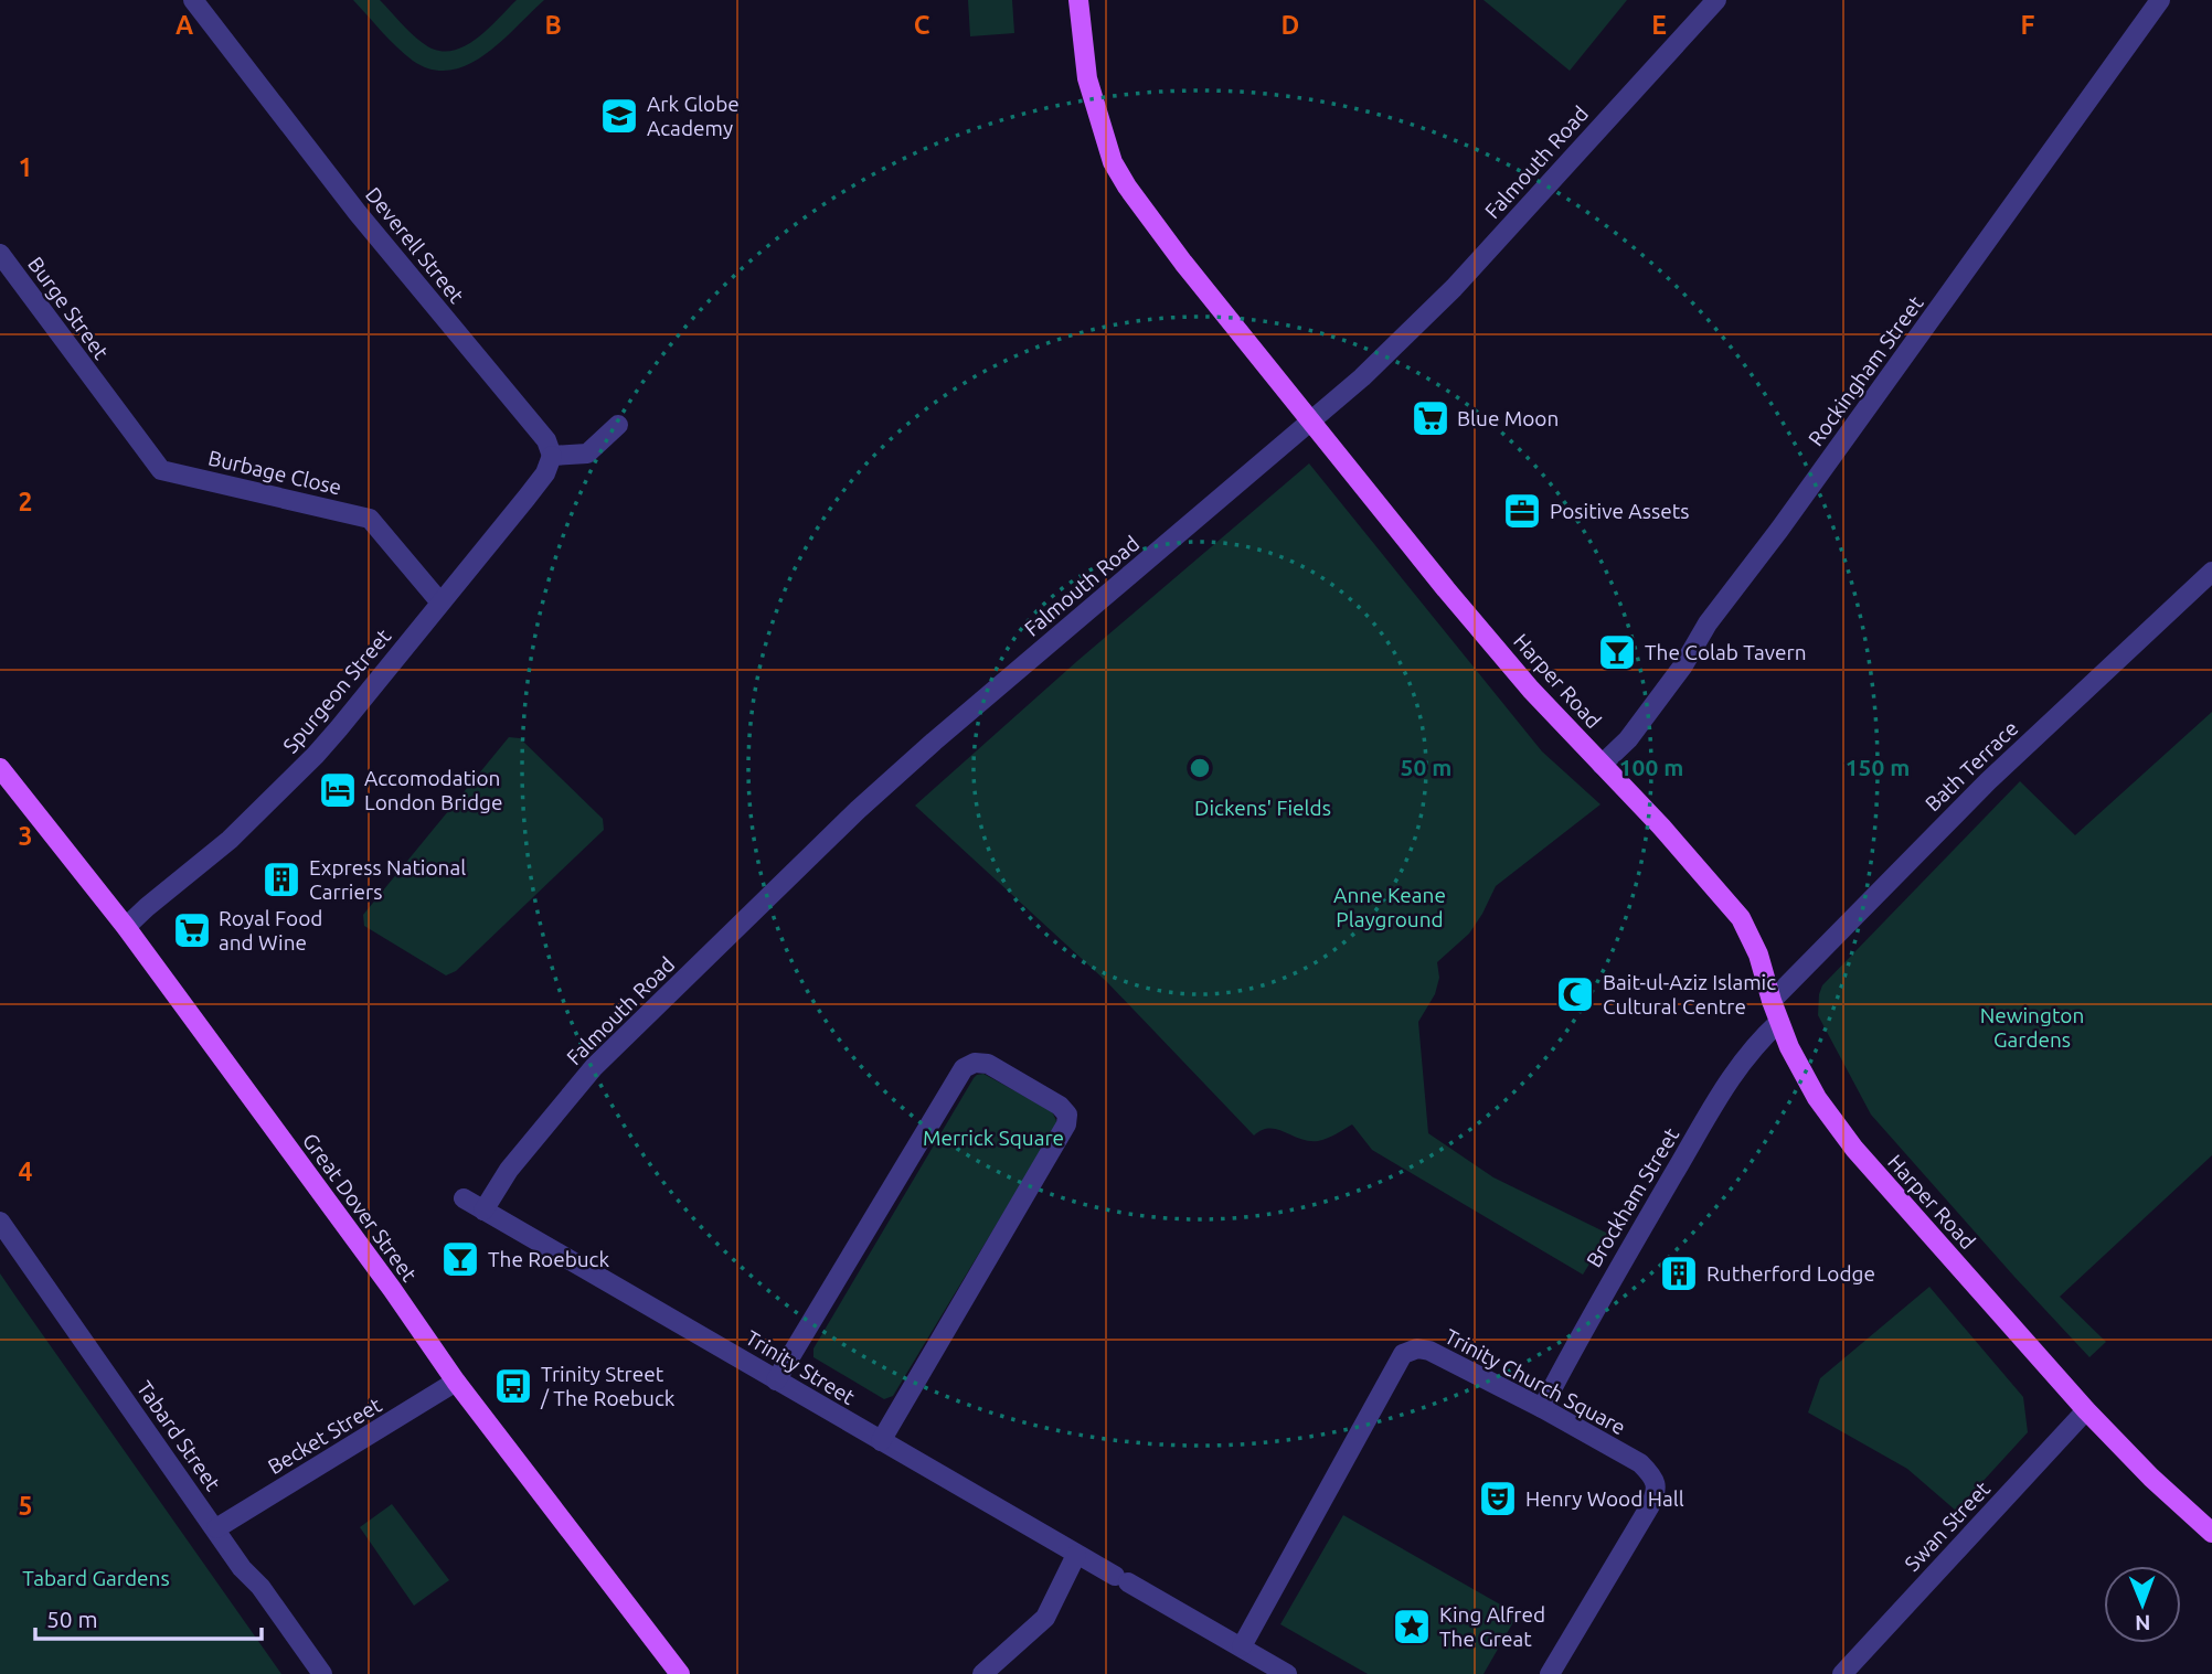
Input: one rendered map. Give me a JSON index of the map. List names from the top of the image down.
{
  "streets": {
    "main road": ["Harper Road", "Great Dover Street"],
    "street": [
      "Falmouth Road",
      "Deverell Street",
      "Burge Street",
      "Rockingham Street",
      "Burbage Close",
      "Spurgeon Street",
      "Bath Terrace",
      "Brockham Street",
      "Trinity Street",
      "Trinity Church Square",
      "Tabard Street",
      "Becket Street",
      "Swan Street"
    ]
  },
  "crossings": [
    ["Falmouth Road", "Harper Road"],
    ["Falmouth Road", "Trinity Street"],
    ["Deverell Street", "Spurgeon Street"],
    ["Burge Street", "Burbage Close"],
    ["Rockingham Street", "Harper Road"],
    ["Burbage Close", "Spurgeon Street"],
    ["Harper Road", "Bath Terrace"],
    ["Harper Road", "Brockham Street"],
    ["Harper Road", "Swan Street"],
    ["Spurgeon Street", "Great Dover Street"],
    ["Brockham Street", "Trinity Church Square"],
    ["Great Dover Street", "Becket Street"],
    ["Trinity Street", "Trinity Church Square"],
    ["Tabard Street", "Becket Street"]
  ],
  "parks": [
    "Dickens' Fields",
    "Anne Keane Playground",
    "Newington Gardens",
    "Merrick Square",
    "Tabard Gardens"
  ],
  "places": {
    "school or university": ["Ark Globe Academy"],
    "supermarket": ["Blue Moon", "Royal Food and Wine"],
    "office": ["Positive Assets"],
    "bar": ["The Colab Tavern", "The Roebuck"],
    "hotel": ["Accomodation London Bridge"],
    "building": ["Express National Carriers", "Rutherford Lodge"],
    "mosque": ["Bait-ul-Aziz Islamic Cultural Centre"],
    "bus stop": ["Trinity Street / The Roebuck"],
    "theatre": ["Henry Wood Hall"],
    "place": ["King Alfred The Great"]
  },
  "scale_bar": "50 m",
  "north": "bottom",
  "grid": {
    "columns": [
      "A",
      "B",
      "C",
      "D",
      "E",
      "F"
    ],
    "rows": [
      "1",
      "2",
      "3",
      "4",
      "5"
    ]
  },
  "rings": ["50 m", "100 m", "150 m"]
}
